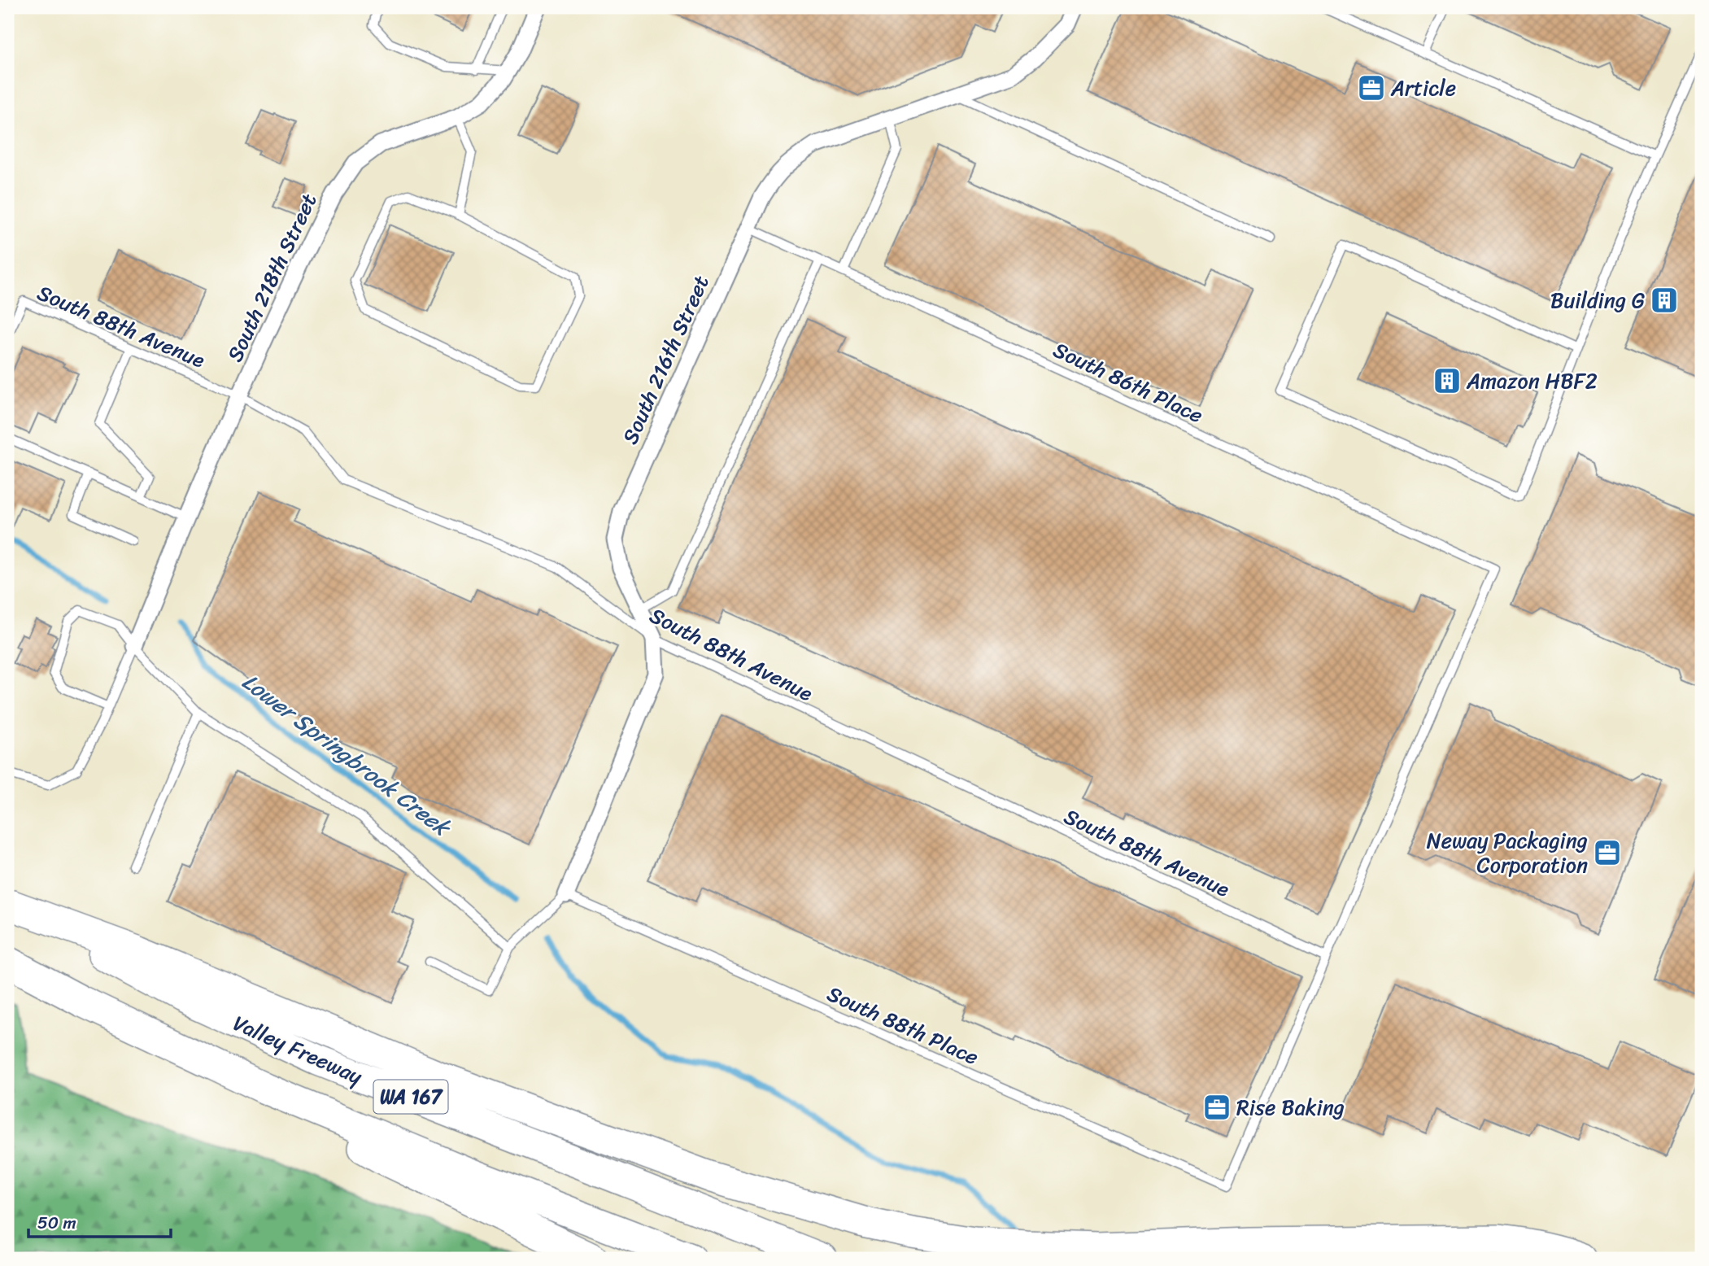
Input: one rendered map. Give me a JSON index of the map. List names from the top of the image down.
{
  "streets": {
    "highway": ["Valley Freeway", "WA 167"],
    "street": ["South 218th Street", "South 216th Street"],
    "lane": ["South 88th Avenue", "South 86th Place", "South 88th Place"]
  },
  "crossings": [
    ["South 218th Street", "South 88th Avenue"],
    ["South 88th Avenue", "South 216th Street"],
    ["South 88th Avenue", "South 86th Place"],
    ["South 88th Avenue", "South 88th Place"],
    ["South 216th Street", "South 86th Place"],
    ["South 216th Street", "South 88th Place"],
    ["South 86th Place", "South 88th Place"]
  ],
  "water": ["Lower Springbrook Creek"],
  "places": {
    "office": ["Article", "Neway Packaging Corporation", "Rise Baking"],
    "building": ["Building G", "Amazon HBF2"]
  },
  "scale_bar": "50 m"
}
